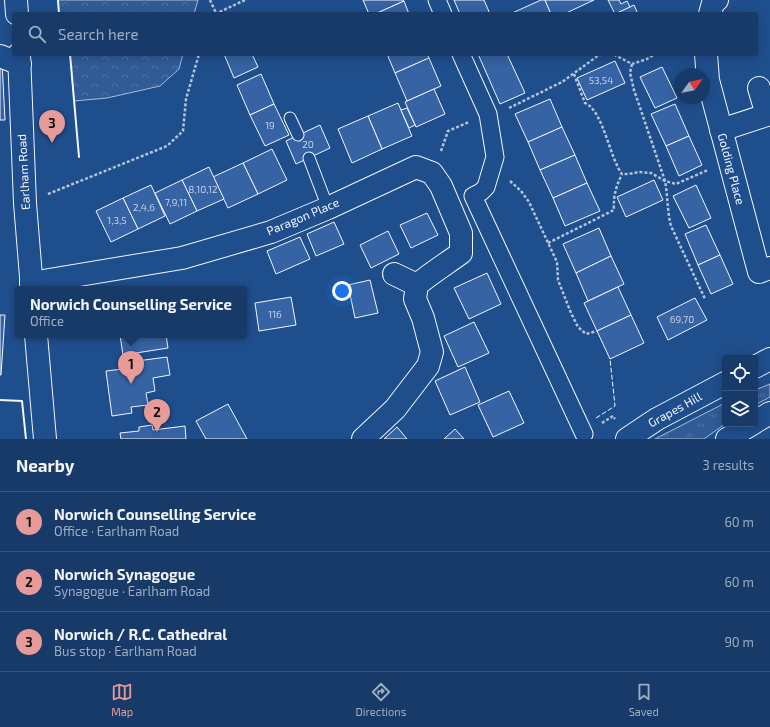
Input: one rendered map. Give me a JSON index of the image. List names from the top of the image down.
{
  "streets": {
    "street": [
      "Golding Place",
      "Earlham Road",
      "Paragon Place",
      "Grapes Hill"
    ]
  },
  "crossings": [
    ["Earlham Road", "Paragon Place"]
  ],
  "house_numbers": [
    "53,54",
    "19",
    "20",
    "8,10,12",
    "7,9,11",
    "2,4,6",
    "1,3,5",
    "116",
    "69,70"
  ],
  "north": "top right",
  "page": {
    "search": "Search here",
    "pins": ["3", "1", "2"],
    "popup": ["Norwich Counselling Service", "Office"],
    "heading": ["Nearby", "3 results"],
    "list": [
      {
        "mark": "1",
        "name": "Norwich Counselling Service",
        "note": "Office · Earlham Road",
        "value": "60 m"
      },
      {
        "mark": "2",
        "name": "Norwich Synagogue",
        "note": "Synagogue · Earlham Road",
        "value": "60 m"
      },
      {
        "mark": "3",
        "name": "Norwich / R.C. Cathedral",
        "note": "Bus stop · Earlham Road",
        "value": "90 m"
      }
    ],
    "nav": ["Map", "Directions", "Saved"]
  }
}
